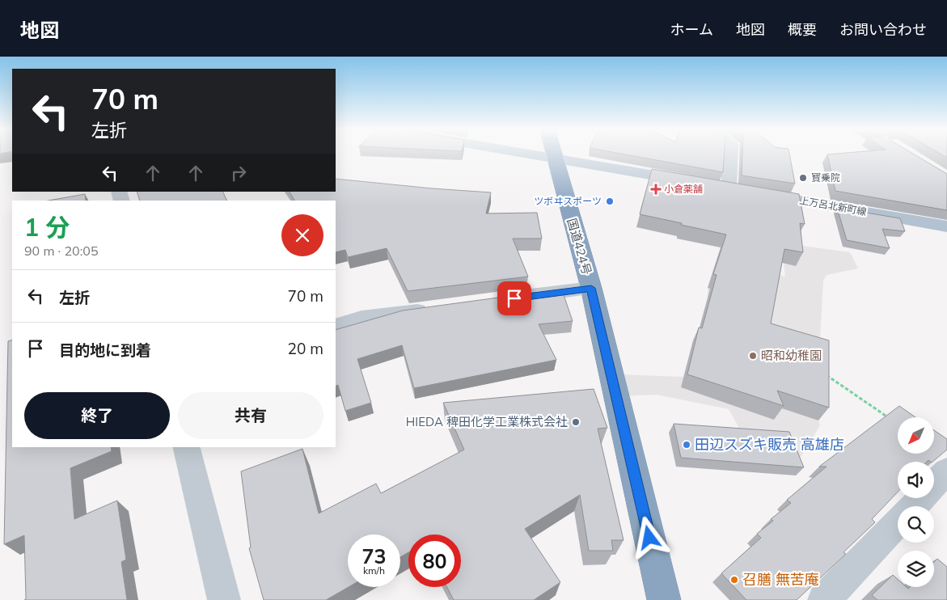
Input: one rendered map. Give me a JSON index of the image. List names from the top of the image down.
{
  "streets": {
    "highway": ["国道424号"],
    "main road": ["上万呂北新町線"]
  },
  "crossings": [
    ["上万呂北新町線", "国道424号"]
  ],
  "places": {
    "other": [
      "寳乗院",
      "ツボヰスポーツ",
      "昭和幼稚園",
      "HIEDA 稗田化学工業株式会社",
      "田辺スズキ販売 高雄店",
      "召膳 無苦庵"
    ],
    "health": ["小倉薬舗"]
  },
  "north": "bottom left",
  "page": {
    "header": "地図",
    "nav": [
      "ホーム",
      "地図",
      "概要",
      "お問い合わせ"
    ],
    "turn": ["70 m", "左折"],
    "heading": ["1 分", "90 m · 20:05"],
    "list": [
      {
        "name": "左折",
        "value": "70 m"
      },
      {
        "name": "目的地に到着",
        "value": "20 m"
      }
    ],
    "buttons": ["終了", "共有"],
    "speed": "73 km/h",
    "limit": "80"
  }
}
